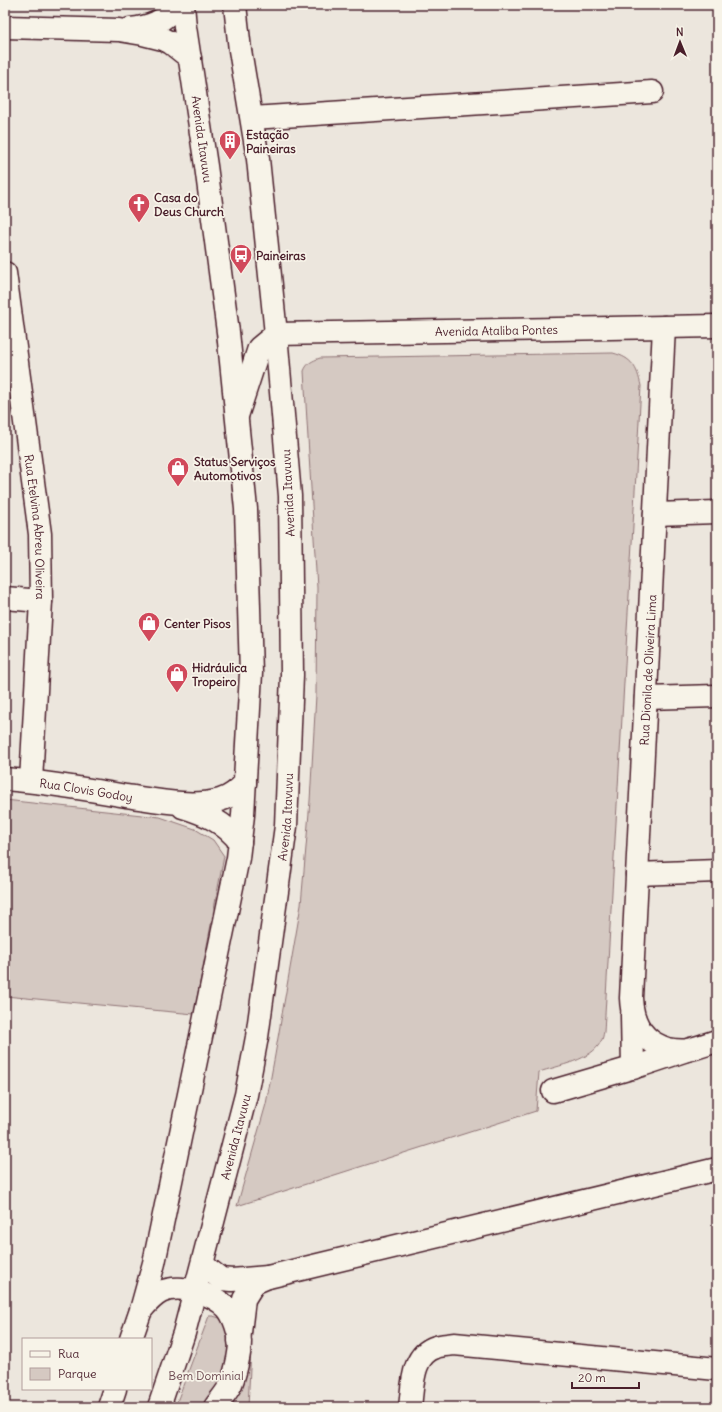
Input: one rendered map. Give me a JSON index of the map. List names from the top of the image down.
{
  "streets": {
    "street": [
      "Avenida Itavuvu",
      "Avenida Ataliba Pontes",
      "Rua Etelvina Abreu Oliveira",
      "Rua Dionila de Oliveira Lima",
      "Rua Clovis Godoy"
    ]
  },
  "crossings": [
    ["Avenida Itavuvu", "Avenida Ataliba Pontes"],
    ["Avenida Itavuvu", "Rua Clovis Godoy"],
    ["Avenida Ataliba Pontes", "Rua Dionila de Oliveira Lima"],
    ["Rua Etelvina Abreu Oliveira", "Rua Clovis Godoy"]
  ],
  "parks": ["Bem Dominial"],
  "places": {
    "building": ["Estação Paineiras"],
    "church": ["Casa do Deus Church"],
    "bus stop": ["Paineiras"],
    "shop": ["Status Serviços Automotivos", "Center Pisos", "Hidráulica Tropeiro"]
  },
  "legend": ["Rua", "Parque"],
  "scale_bar": "20 m",
  "north": "top"
}
